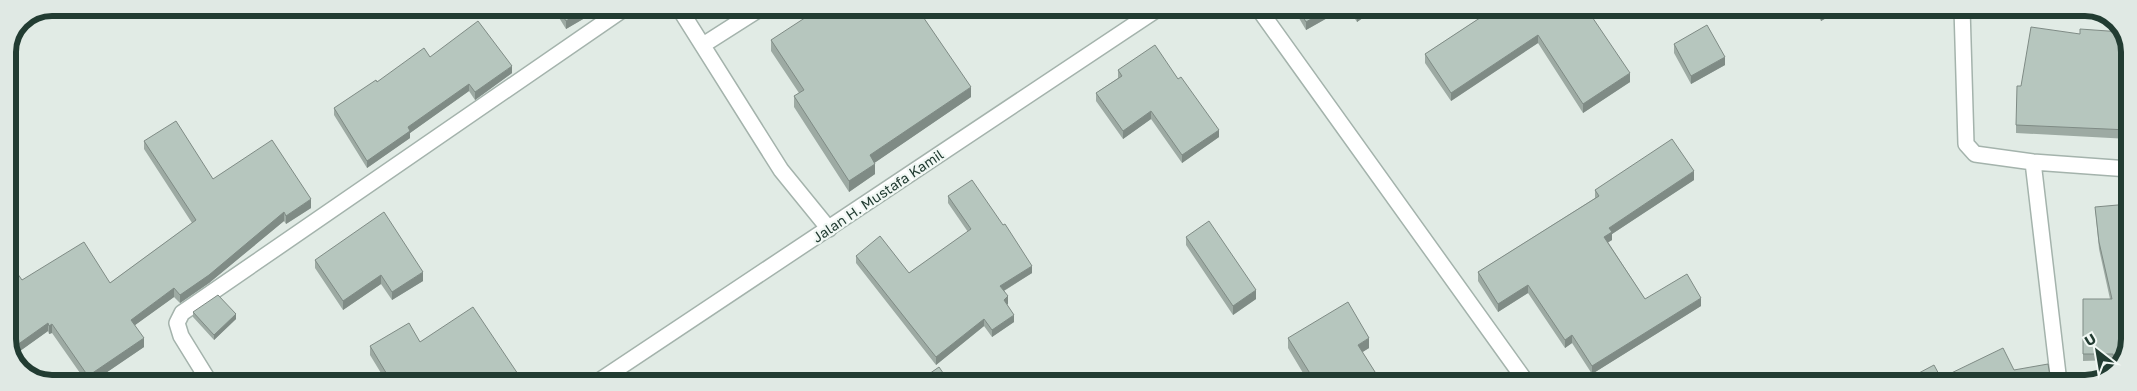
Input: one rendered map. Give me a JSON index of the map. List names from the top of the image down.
{
  "streets": {
    "street": ["Jalan H. Mustafa Kamil"]
  },
  "north": "top left"
}
